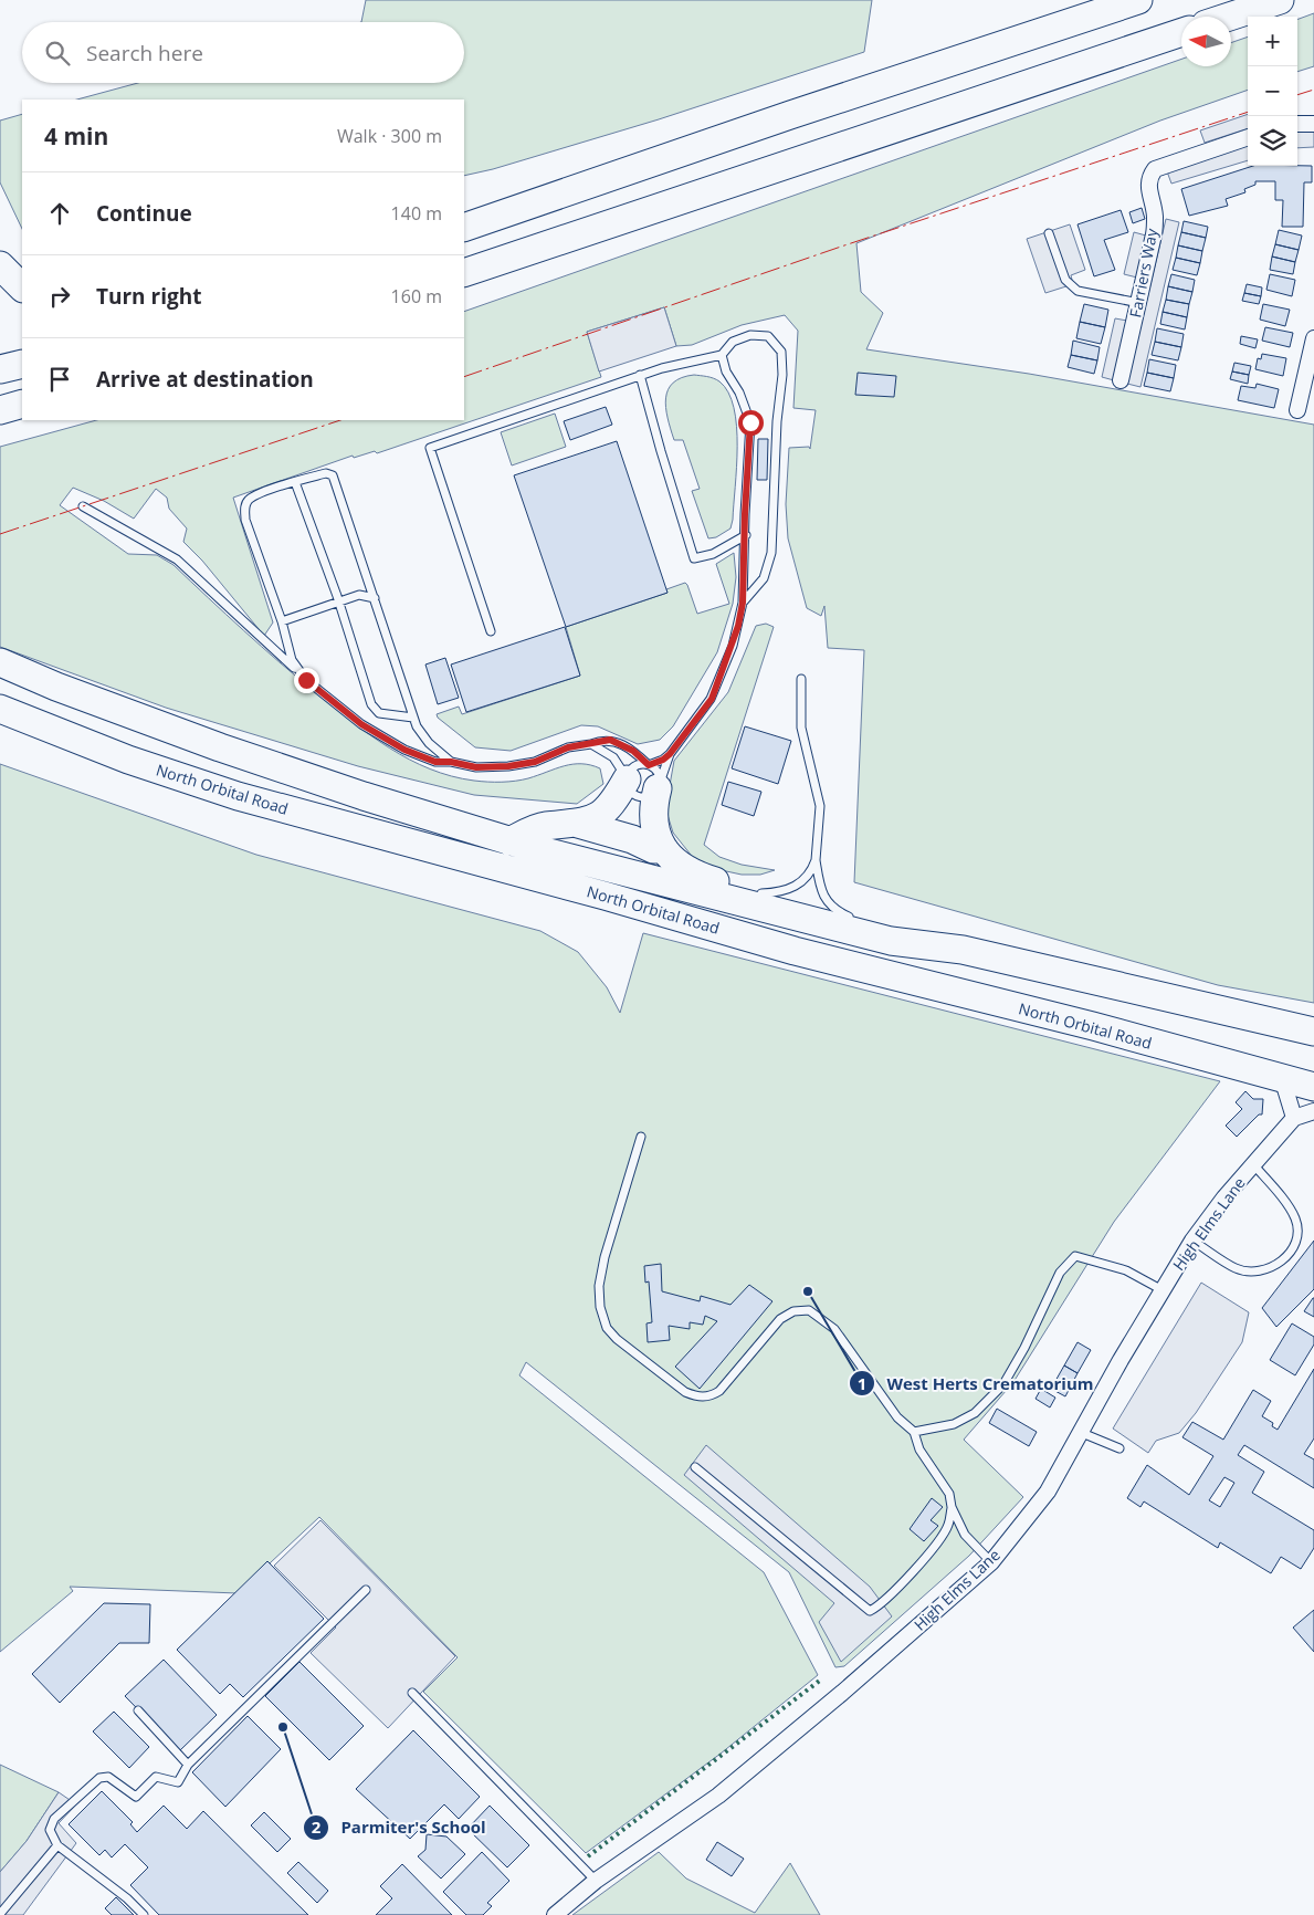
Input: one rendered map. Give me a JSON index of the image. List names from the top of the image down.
{
  "streets": {
    "highway": ["North Orbital Road"],
    "street": ["Farriers Way", "High Elms Lane"]
  },
  "places": ["West Herts Crematorium", "Parmiter's School"],
  "north": "left",
  "page": {
    "map_buttons": ["+", "−"],
    "search": "Search here",
    "heading": ["4 min", "Walk · 300 m"],
    "list": [
      ["Continue", "140 m"],
      ["Turn right", "160 m"],
      "Arrive at destination"
    ]
  }
}
